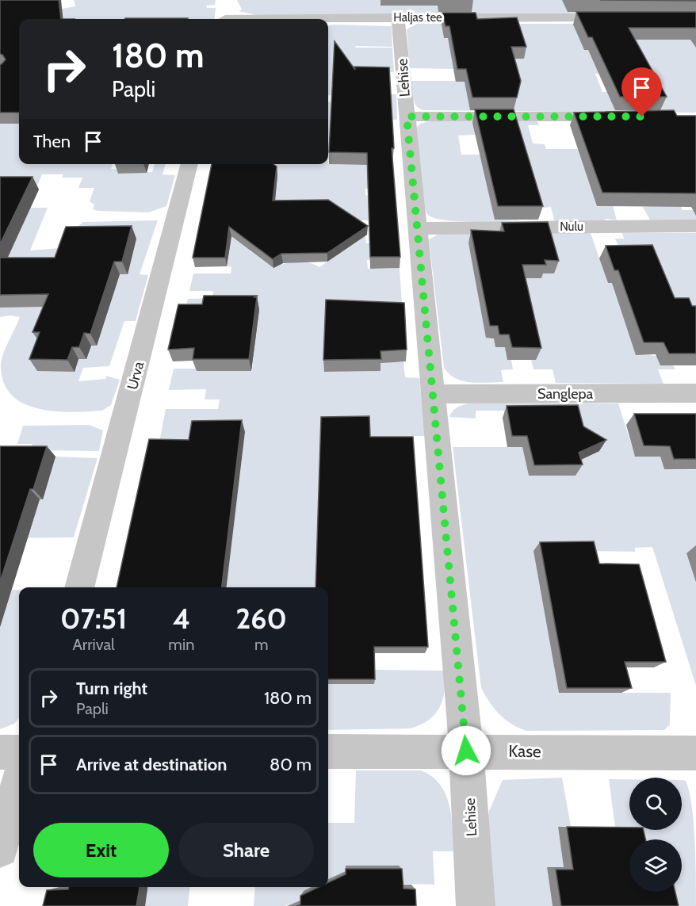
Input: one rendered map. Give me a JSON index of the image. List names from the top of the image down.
{
  "streets": {
    "street": [
      "Haljas tee",
      "Lehise",
      "Nulu",
      "Urva",
      "Sanglepa",
      "Kase"
    ]
  },
  "crossings": [
    ["Haljas tee", "Lehise"],
    ["Lehise", "Nulu"],
    ["Lehise", "Sanglepa"],
    ["Lehise", "Kase"]
  ],
  "page": {
    "turn": ["180 m", "Papli"],
    "then": "Then",
    "eta": [
      "07:51",
      "Arrival",
      "4",
      "min",
      "260",
      "m"
    ],
    "list": [
      {
        "name": "Turn right",
        "note": "Papli",
        "value": "180 m"
      },
      {
        "name": "Arrive at destination",
        "value": "80 m"
      }
    ],
    "buttons": ["Exit", "Share"]
  }
}
